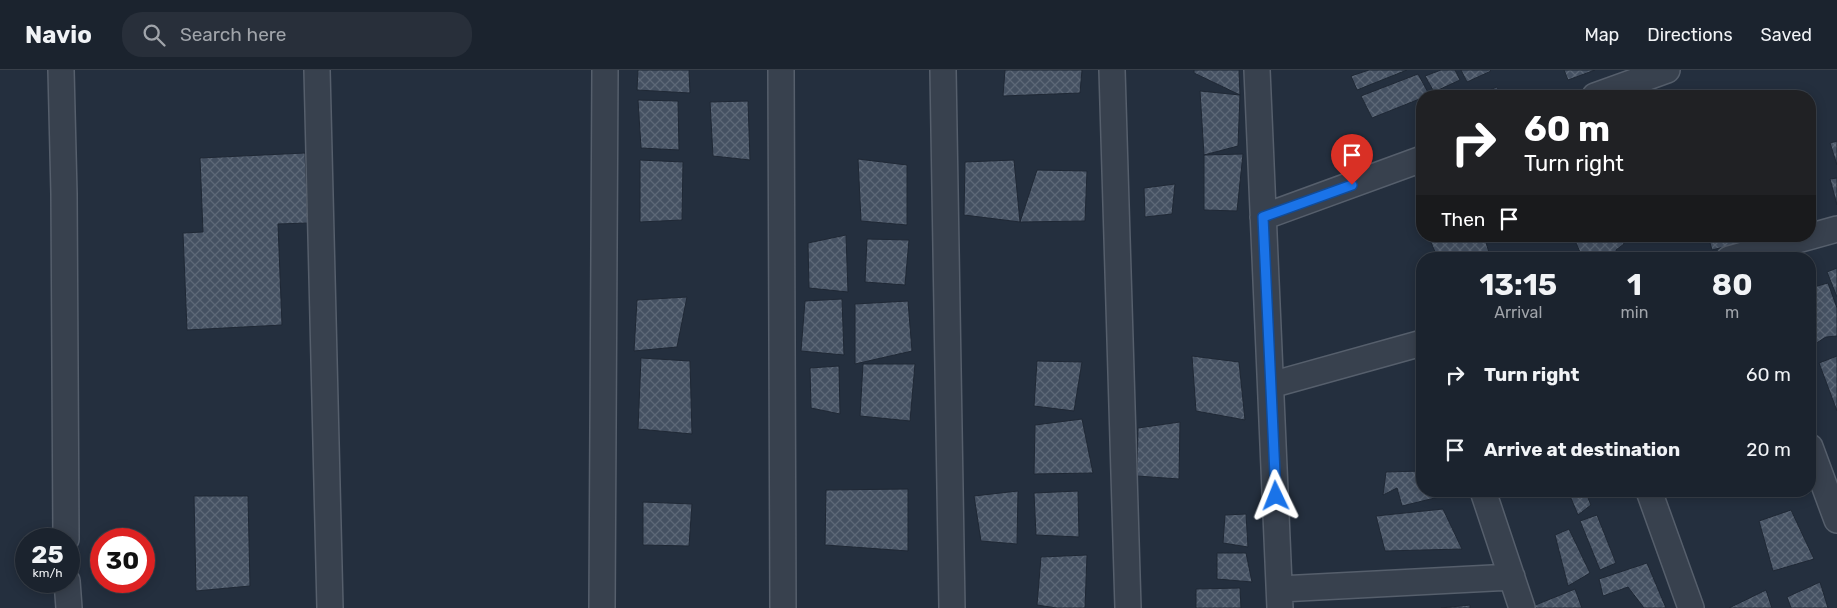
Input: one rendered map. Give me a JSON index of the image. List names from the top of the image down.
{
  "page": {
    "header": "Navio",
    "search": "Search here",
    "nav": ["Map", "Directions", "Saved"],
    "turn": ["60 m", "Turn right"],
    "then": "Then",
    "eta": [
      "13:15",
      "Arrival",
      "1",
      "min",
      "80",
      "m"
    ],
    "list": [
      {
        "name": "Turn right",
        "value": "60 m"
      },
      {
        "name": "Arrive at destination",
        "value": "20 m"
      }
    ],
    "speed": "25 km/h",
    "limit": "30"
  }
}
